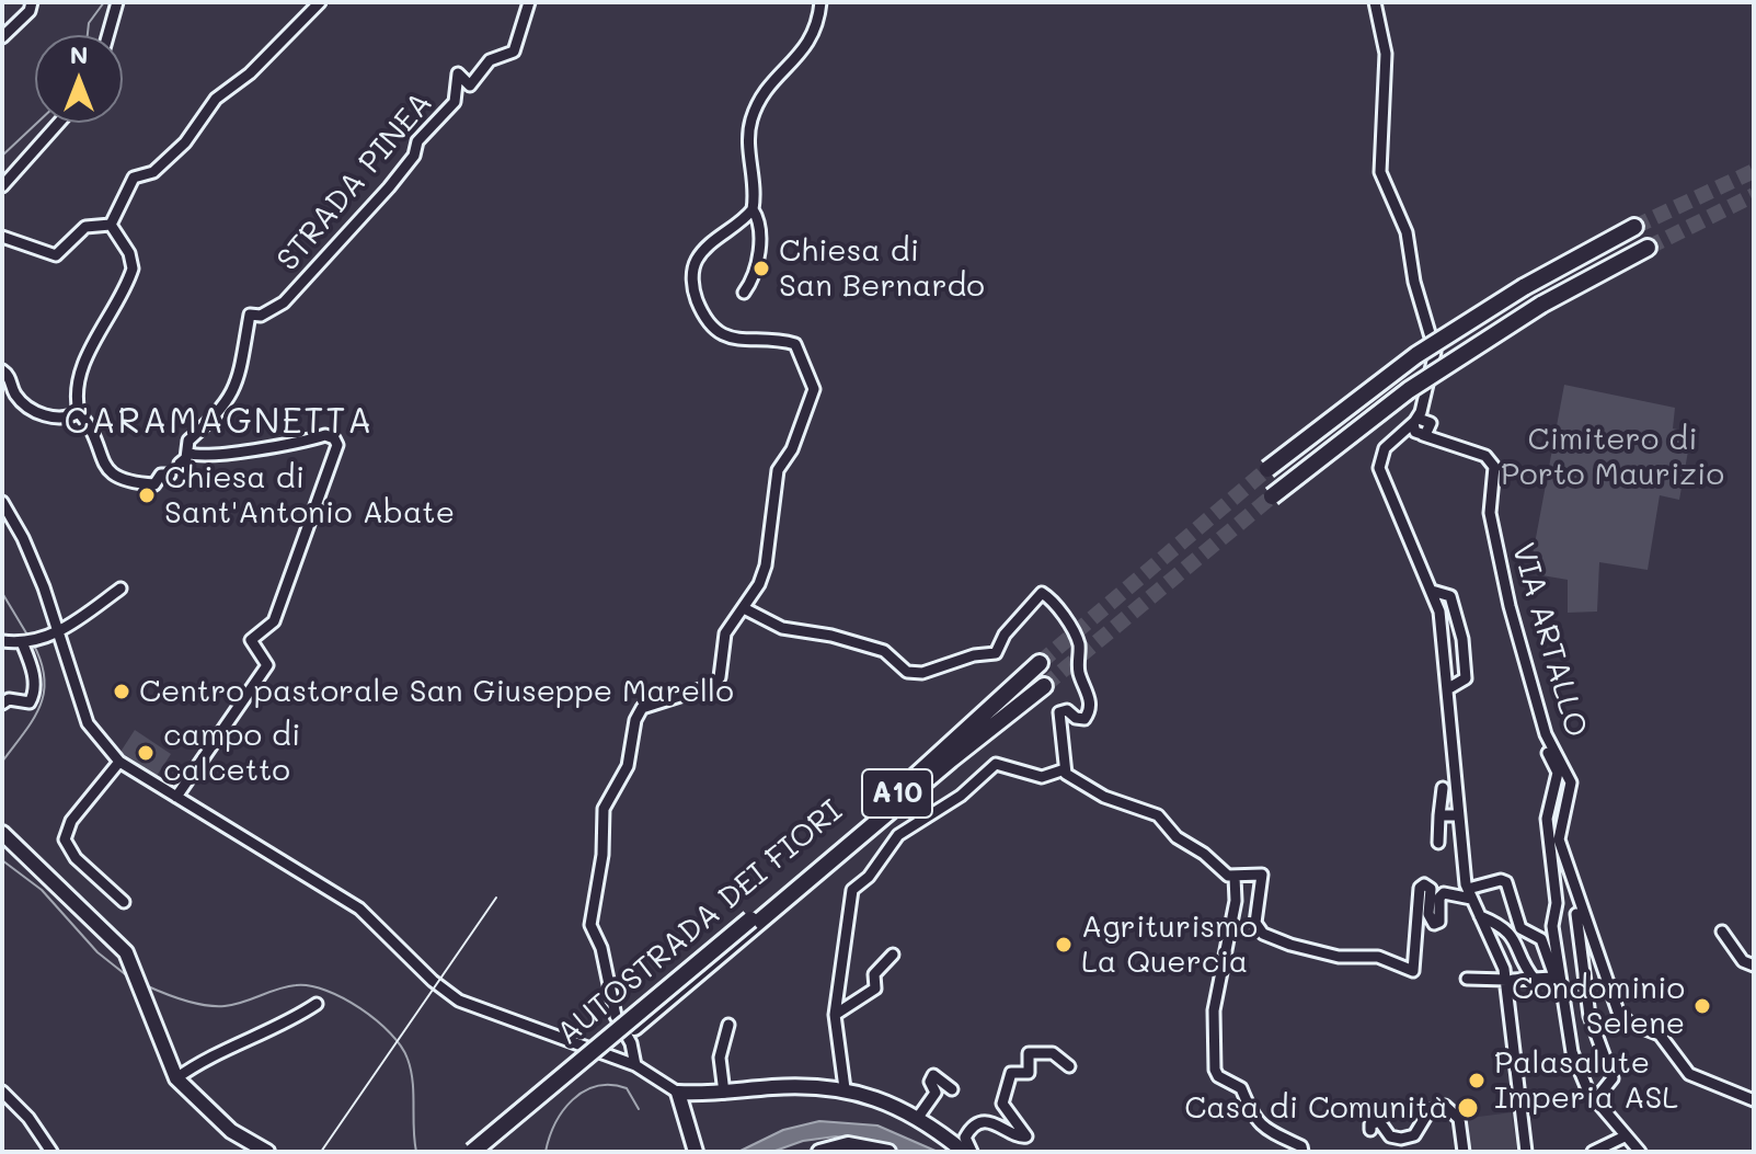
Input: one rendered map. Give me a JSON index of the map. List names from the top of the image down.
{
  "streets": {
    "highway": ["A10", "AUTOSTRADA DEI FIORI"],
    "street": ["STRADA PINEA", "VIA ARTALLO"]
  },
  "districts": ["CARAMAGNETTA"],
  "parks": ["Cimitero di Porto Maurizio"],
  "places": [
    "Chiesa di San Bernardo",
    "Chiesa di Sant'Antonio Abate",
    "Centro pastorale San Giuseppe Marello",
    "campo di calcetto",
    "Agriturismo La Quercia",
    "Condominio Selene",
    "Palasalute Imperia ASL",
    "Casa di Comunità"
  ],
  "north": "top"
}
